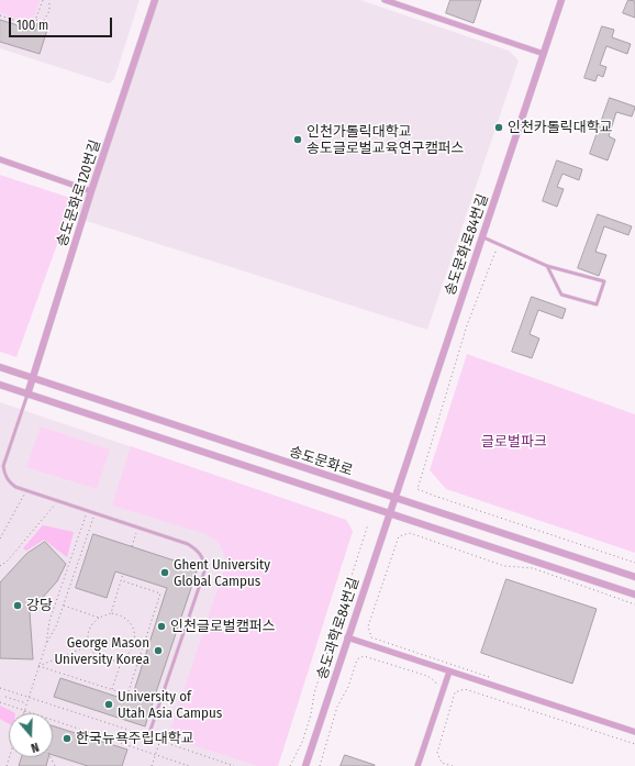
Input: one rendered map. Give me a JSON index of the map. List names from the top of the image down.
{
  "streets": {
    "street": [
      "송도문화로120번길",
      "송도문화로84번길",
      "송도문화로",
      "송도과학로84번길"
    ]
  },
  "crossings": [
    ["송도문화로120번길", "송도문화로"],
    ["송도문화로84번길", "송도문화로"],
    ["송도문화로84번길", "송도과학로84번길"],
    ["송도문화로", "송도과학로84번길"]
  ],
  "parks": ["글로벌파크"],
  "places": [
    "인천카톨릭대학교",
    "인천가톨릭대학교 송도글로벌교육연구캠퍼스",
    "Ghent University Global Campus",
    "강당",
    "인천글로벌캠퍼스",
    "George Mason University Korea",
    "University of Utah Asia Campus",
    "한국뉴욕주립대학교"
  ],
  "scale_bar": "100 m",
  "north": "bottom"
}
